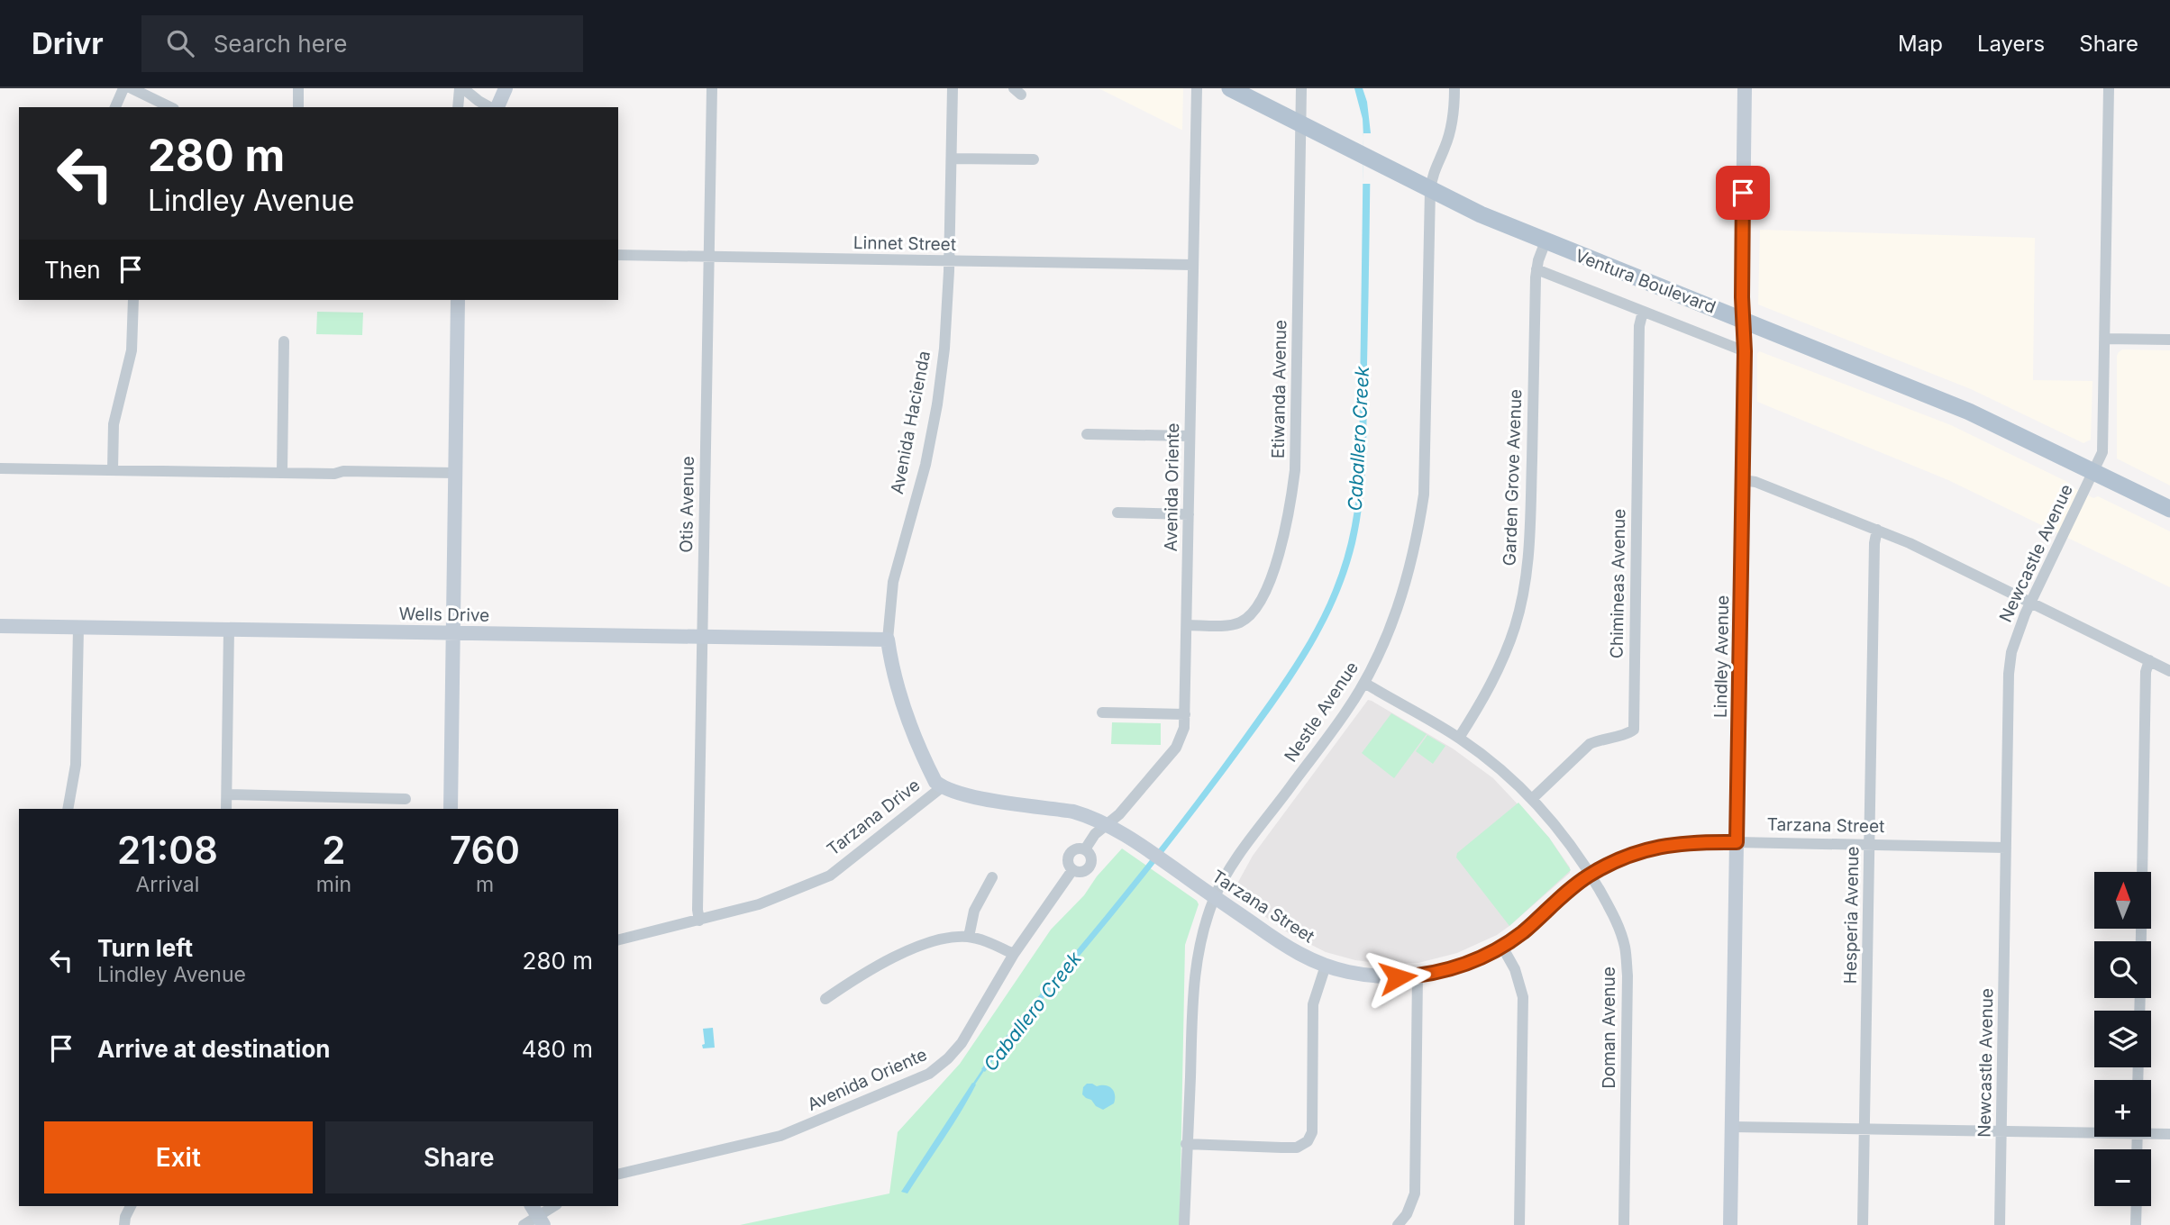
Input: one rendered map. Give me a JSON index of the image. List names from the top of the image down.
{
  "streets": {
    "main road": ["Ventura Boulevard"],
    "street": [
      "Linnet Street",
      "Etiwanda Avenue",
      "Avenida Hacienda",
      "Garden Grove Avenue",
      "Avenida Oriente",
      "Otis Avenue",
      "Newcastle Avenue",
      "Chimineas Avenue",
      "Wells Drive",
      "Lindley Avenue",
      "Nestle Avenue",
      "Tarzana Drive",
      "Tarzana Street",
      "Hesperia Avenue",
      "Doman Avenue"
    ]
  },
  "crossings": [
    ["Linnet Street", "Avenida Hacienda"],
    ["Linnet Street", "Avenida Oriente"],
    ["Linnet Street", "Otis Avenue"],
    ["Ventura Boulevard", "Etiwanda Avenue"],
    ["Ventura Boulevard", "Garden Grove Avenue"],
    ["Ventura Boulevard", "Newcastle Avenue"],
    ["Ventura Boulevard", "Chimineas Avenue"],
    ["Ventura Boulevard", "Lindley Avenue"],
    ["Ventura Boulevard", "Nestle Avenue"],
    ["Etiwanda Avenue", "Avenida Oriente"],
    ["Avenida Hacienda", "Wells Drive"],
    ["Avenida Hacienda", "Tarzana Drive"],
    ["Garden Grove Avenue", "Doman Avenue"],
    ["Avenida Oriente", "Tarzana Drive"],
    ["Otis Avenue", "Wells Drive"],
    ["Otis Avenue", "Tarzana Drive"],
    ["Newcastle Avenue", "Tarzana Street"],
    ["Chimineas Avenue", "Doman Avenue"],
    ["Lindley Avenue", "Tarzana Street"],
    ["Nestle Avenue", "Tarzana Street"],
    ["Nestle Avenue", "Doman Avenue"],
    ["Tarzana Drive", "Tarzana Street"],
    ["Tarzana Street", "Hesperia Avenue"],
    ["Tarzana Street", "Doman Avenue"]
  ],
  "water": ["Caballero Creek"],
  "north": "top",
  "page": {
    "header": "Drivr",
    "search": "Search here",
    "nav": ["Map", "Layers", "Share"],
    "turn": ["280 m", "Lindley Avenue"],
    "then": "Then",
    "eta": [
      "21:08",
      "Arrival",
      "2",
      "min",
      "760",
      "m"
    ],
    "map_buttons": ["+", "−"],
    "list": [
      {
        "name": "Turn left",
        "note": "Lindley Avenue",
        "value": "280 m"
      },
      {
        "name": "Arrive at destination",
        "value": "480 m"
      }
    ],
    "buttons": ["Exit", "Share"]
  }
}
